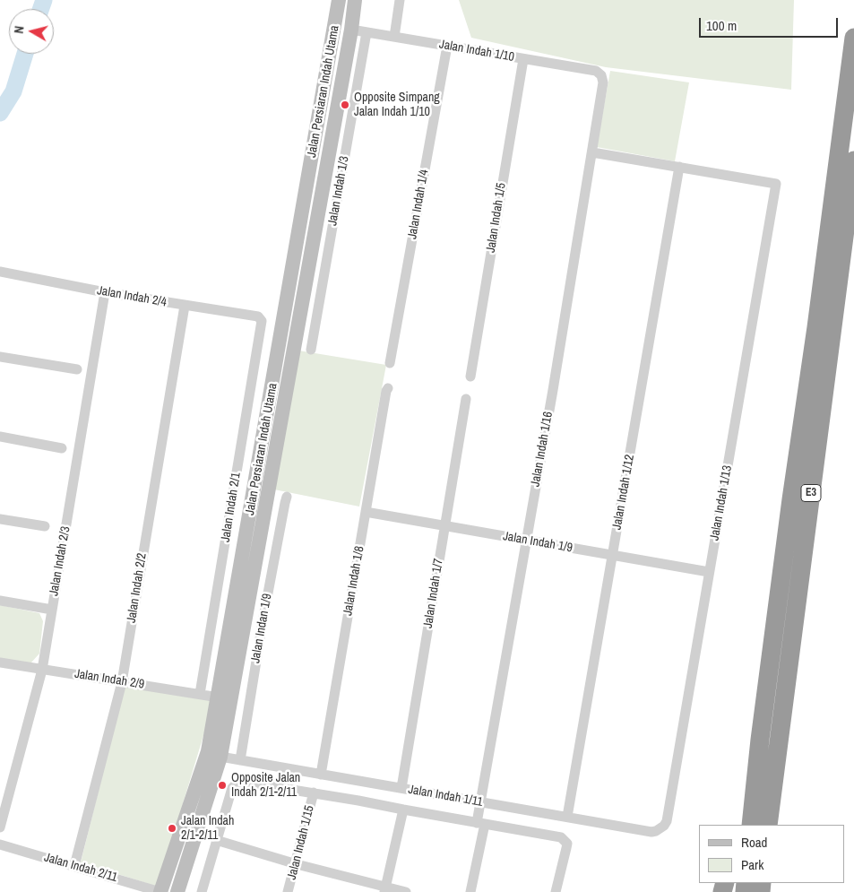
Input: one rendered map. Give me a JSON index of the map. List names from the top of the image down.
{
  "streets": {
    "highway": ["E3"],
    "main road": ["Jalan Persiaran Indah Utama"],
    "street": [
      "Jalan Indah 1/10",
      "Jalan Indah 1/3",
      "Jalan Indah 1/4",
      "Jalan Indah 1/5",
      "Jalan Indah 2/4",
      "Jalan Indah 1/16",
      "Jalan Indah 1/12",
      "Jalan Indah 1/13",
      "Jalan Indah 2/1",
      "Jalan Indah 1/9",
      "Jalan Indah 2/3",
      "Jalan Indah 1/8",
      "Jalan Indah 2/2",
      "Jalan Indah 1/7",
      "Jalan Indan 1/9",
      "Jalan Indah 2/9",
      "Jalan Indah 1/11",
      "Jalan Indah 1/15",
      "Jalan Indah 2/11"
    ]
  },
  "crossings": [
    ["Jalan Indah 1/10", "Jalan Persiaran Indah Utama"],
    ["Jalan Indah 1/10", "Jalan Indah 1/3"],
    ["Jalan Indah 1/10", "Jalan Indah 1/4"],
    ["Jalan Indah 1/10", "Jalan Indah 1/5"],
    ["Jalan Indah 1/10", "Jalan Indah 1/16"],
    ["Jalan Persiaran Indah Utama", "Jalan Indah 1/3"],
    ["Jalan Persiaran Indah Utama", "Jalan Indah 2/9"],
    ["Jalan Persiaran Indah Utama", "Jalan Indah 1/11"],
    ["Jalan Persiaran Indah Utama", "Jalan Indah 2/11"],
    ["Jalan Indah 2/4", "Jalan Indah 2/1"],
    ["Jalan Indah 2/4", "Jalan Indah 2/3"],
    ["Jalan Indah 2/4", "Jalan Indah 2/2"],
    ["Jalan Indah 1/16", "Jalan Indah 1/9"],
    ["Jalan Indah 1/16", "Jalan Indah 1/11"],
    ["Jalan Indah 1/12", "Jalan Indah 1/13"],
    ["Jalan Indah 1/12", "Jalan Indah 1/9"],
    ["Jalan Indah 1/12", "Jalan Indah 1/11"],
    ["Jalan Indah 1/13", "Jalan Indah 1/9"],
    ["Jalan Indah 1/13", "Jalan Indah 1/11"],
    ["Jalan Indah 2/1", "Jalan Indah 2/9"],
    ["Jalan Indah 1/9", "Jalan Indah 1/8"],
    ["Jalan Indah 1/9", "Jalan Indah 1/7"],
    ["Jalan Indah 2/3", "Jalan Indah 2/9"],
    ["Jalan Indah 1/8", "Jalan Indah 1/11"],
    ["Jalan Indah 2/2", "Jalan Indah 2/9"],
    ["Jalan Indah 2/2", "Jalan Indah 2/11"],
    ["Jalan Indah 1/7", "Jalan Indah 1/11"],
    ["Jalan Indan 1/9", "Jalan Indah 1/11"],
    ["Jalan Indah 1/11", "Jalan Indah 1/15"]
  ],
  "places": ["Opposite Simpang Jalan Indah 1/10", "Opposite Jalan Indah 2/1-2/11", "Jalan Indah 2/1-2/11"],
  "legend": ["Road", "Park"],
  "scale_bar": "100 m",
  "north": "left"
}
